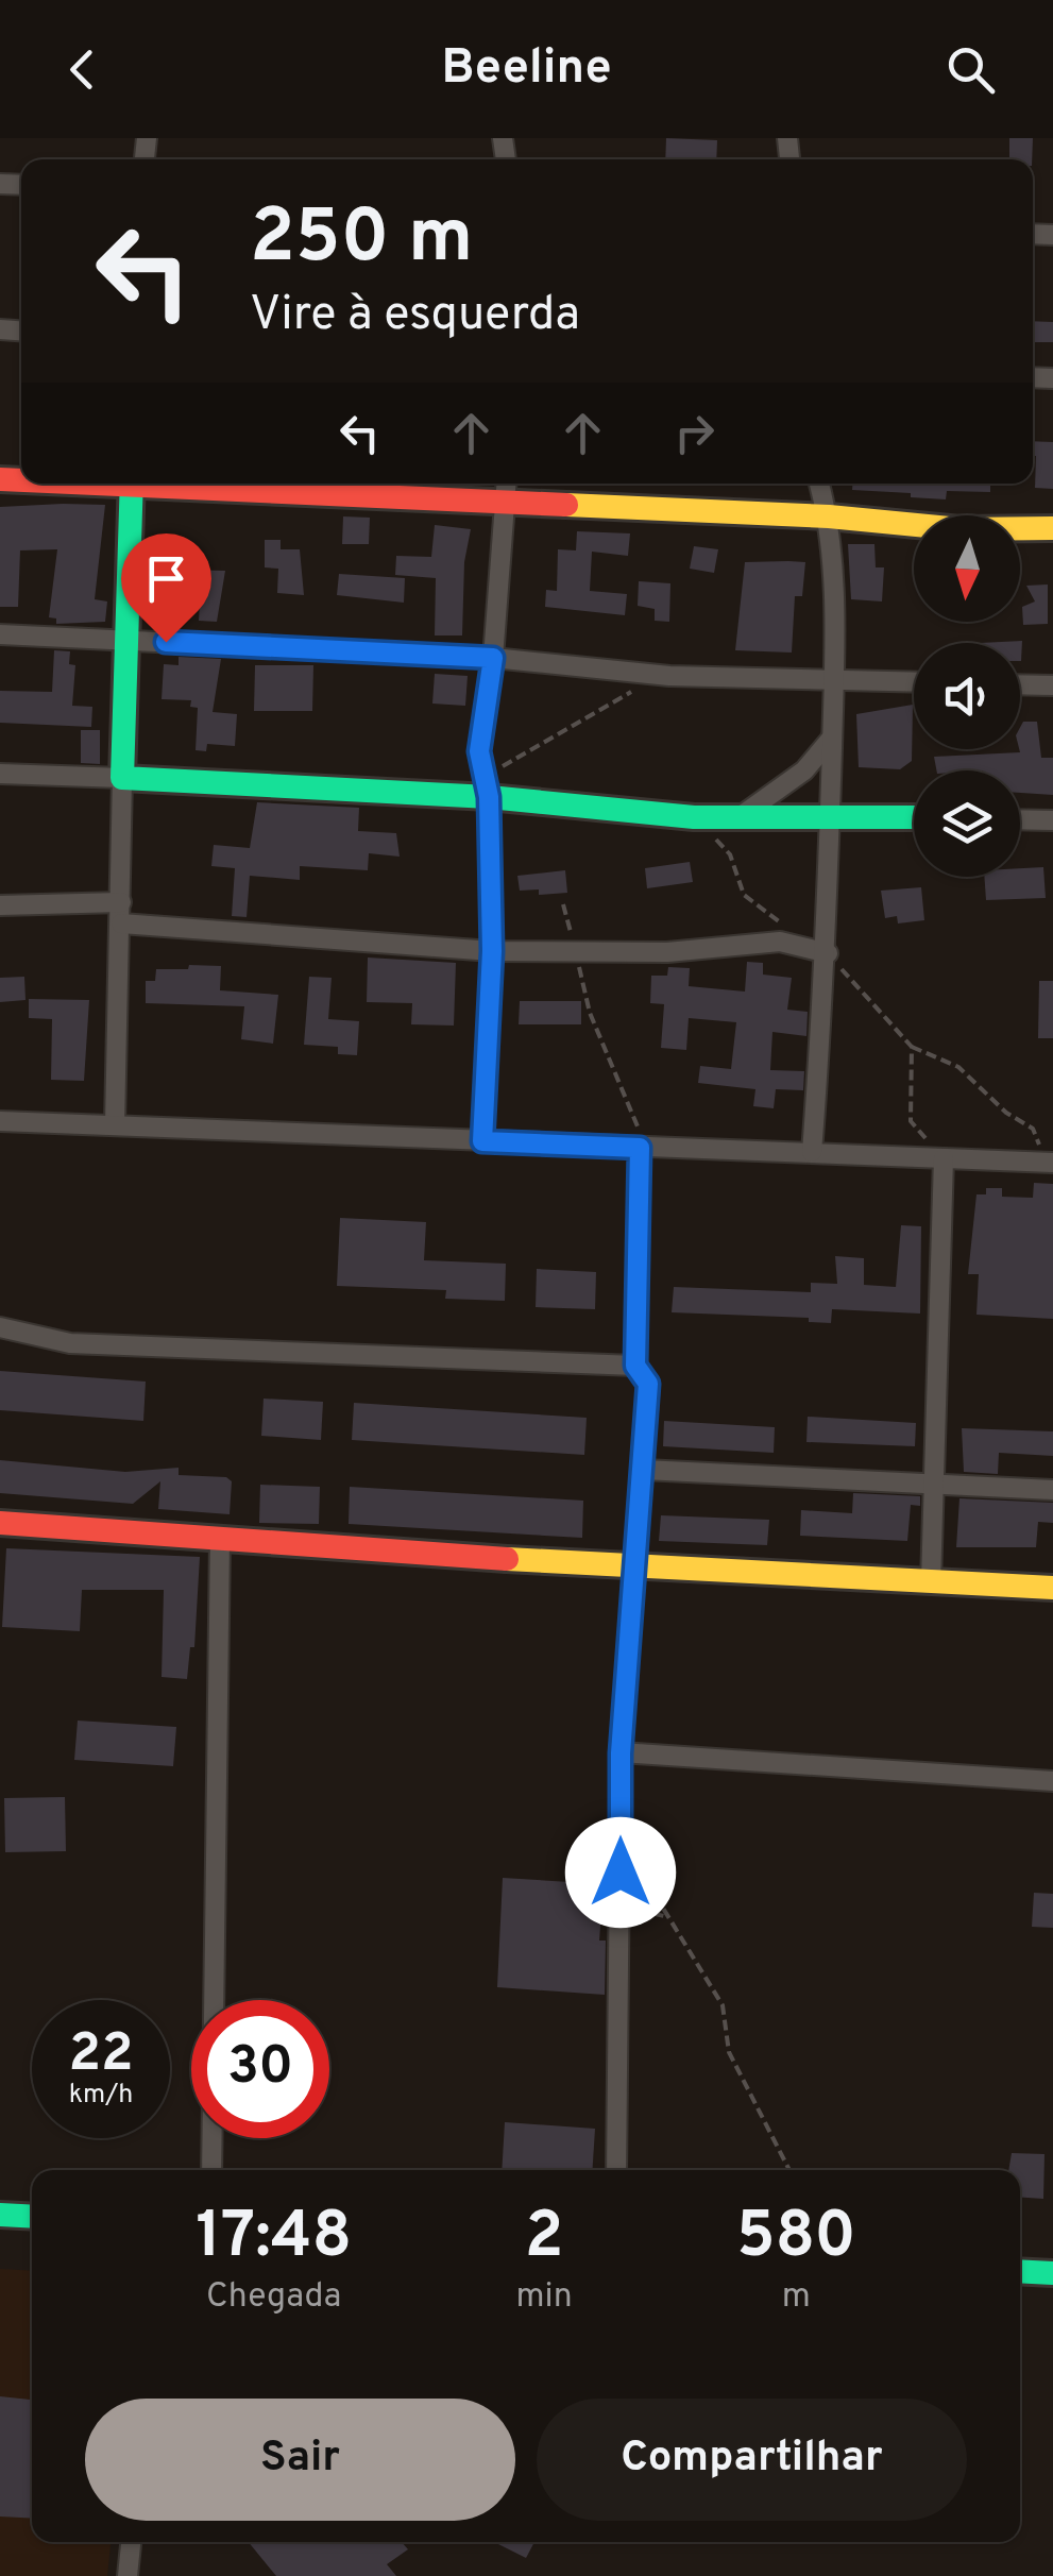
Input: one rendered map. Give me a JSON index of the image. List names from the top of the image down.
{
  "north": "bottom",
  "page": {
    "header": "Beeline",
    "turn": ["250 m", "Vire à esquerda"],
    "speed": "22 km/h",
    "limit": "30",
    "eta": [
      "17:48",
      "Chegada",
      "2",
      "min",
      "580",
      "m"
    ],
    "buttons": ["Sair", "Compartilhar"]
  }
}
